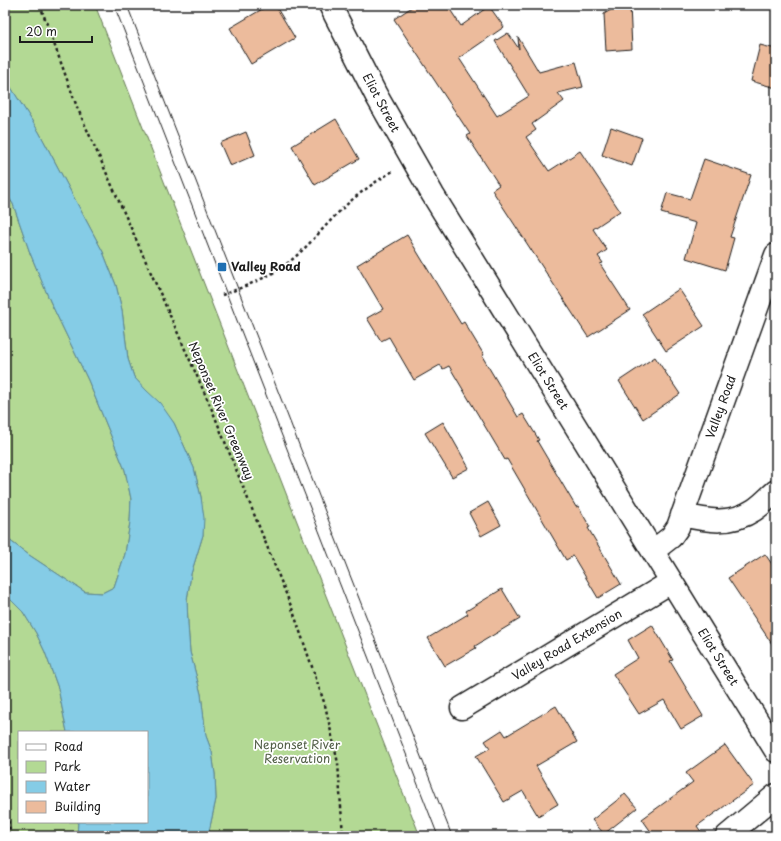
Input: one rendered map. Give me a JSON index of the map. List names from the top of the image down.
{
  "streets": {
    "street": ["Eliot Street", "Valley Road", "Valley Road Extension"],
    "path": ["Neponset River Greenway"]
  },
  "crossings": [
    ["Eliot Street", "Valley Road"],
    ["Eliot Street", "Valley Road Extension"]
  ],
  "parks": ["Neponset River Reservation"],
  "places": {
    "transit": ["Valley Road"]
  },
  "legend": [
    "Road",
    "Park",
    "Water",
    "Building"
  ],
  "scale_bar": "20 m"
}
